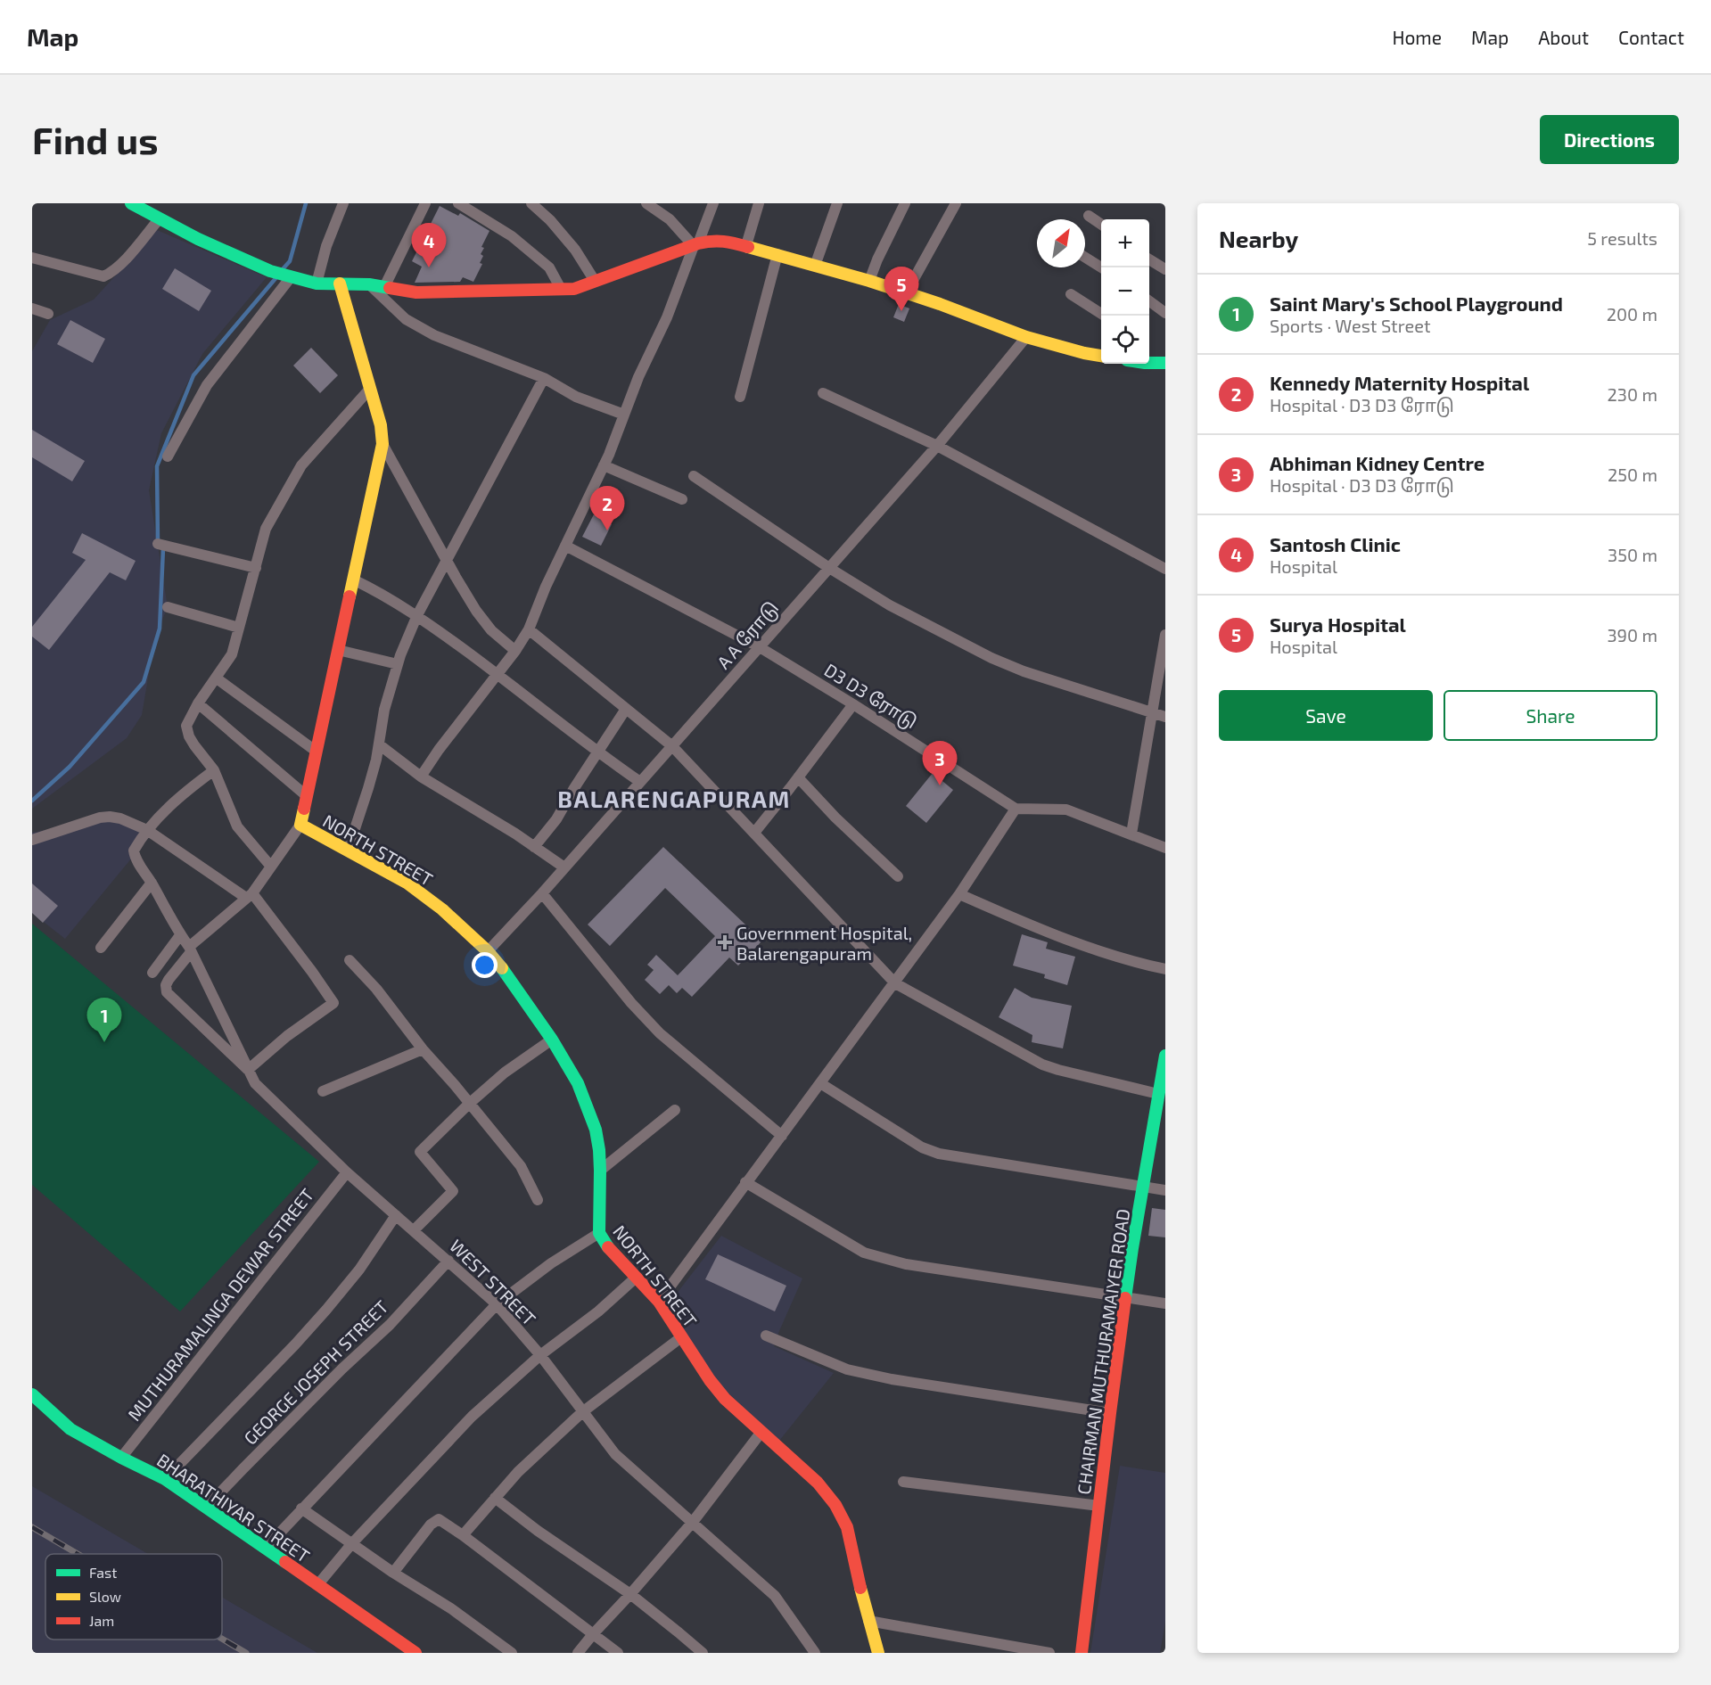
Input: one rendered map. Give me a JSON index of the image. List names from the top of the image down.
{
  "streets": {
    "street": [
      "A A ரோடு",
      "D3 D3 ரோடு",
      "NORTH STREET",
      "WEST STREET",
      "MUTHURAMALINGA DEWAR STREET",
      "CHAIRMAN MUTHURAMAIYER ROAD",
      "GEORGE JOSEPH STREET",
      "BHARATHIYAR STREET"
    ]
  },
  "crossings": [
    ["A A ரோடு", "D3 D3 ரோடு"],
    ["A A ரோடு", "NORTH STREET"],
    ["WEST STREET", "MUTHURAMALINGA DEWAR STREET"],
    ["WEST STREET", "GEORGE JOSEPH STREET"],
    ["MUTHURAMALINGA DEWAR STREET", "BHARATHIYAR STREET"],
    ["GEORGE JOSEPH STREET", "BHARATHIYAR STREET"]
  ],
  "districts": ["BALARENGAPURAM"],
  "places": {
    "health": ["Government Hospital, Balarengapuram"]
  },
  "legend": ["Fast", "Slow", "Jam"],
  "north": "top right",
  "page": {
    "header": "Map",
    "nav": [
      "Home",
      "Map",
      "About",
      "Contact"
    ],
    "buttons": [
      "Directions",
      ["Save", "Share"]
    ],
    "title": "Find us",
    "heading": ["Nearby", "5 results"],
    "map_buttons": ["+", "−"],
    "pins": [
      "4",
      "5",
      "2",
      "3",
      "1"
    ],
    "list": [
      {
        "mark": "1",
        "name": "Saint Mary's School Playground",
        "note": "Sports · West Street",
        "value": "200 m"
      },
      {
        "mark": "2",
        "name": "Kennedy Maternity Hospital",
        "note": "Hospital · D3 D3 ரோடு",
        "value": "230 m"
      },
      {
        "mark": "3",
        "name": "Abhiman Kidney Centre",
        "note": "Hospital · D3 D3 ரோடு",
        "value": "250 m"
      },
      {
        "mark": "4",
        "name": "Santosh Clinic",
        "note": "Hospital",
        "value": "350 m"
      },
      {
        "mark": "5",
        "name": "Surya Hospital",
        "note": "Hospital",
        "value": "390 m"
      }
    ]
  }
}
